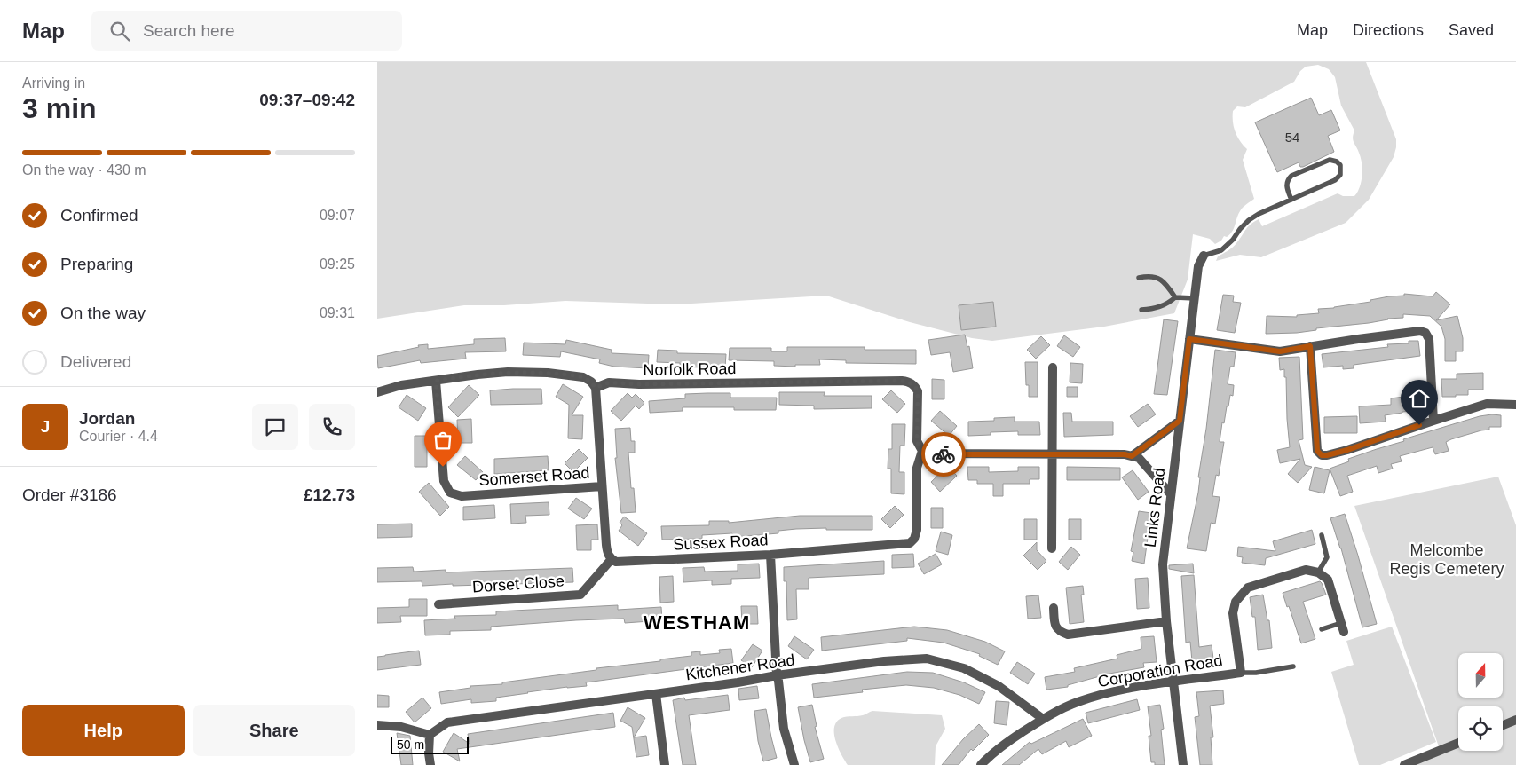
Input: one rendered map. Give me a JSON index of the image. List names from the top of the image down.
{
  "streets": {
    "street": [
      "Norfolk Road",
      "Somerset Road",
      "Links Road",
      "Sussex Road",
      "Dorset Close",
      "Kitchener Road",
      "Corporation Road"
    ]
  },
  "crossings": [
    ["Norfolk Road", "Sussex Road"],
    ["Links Road", "Corporation Road"],
    ["Sussex Road", "Dorset Close"],
    ["Kitchener Road", "Corporation Road"]
  ],
  "districts": ["WESTHAM"],
  "parks": ["Melcombe Regis Cemetery"],
  "house_numbers": ["54"],
  "scale_bar": "50 m",
  "north": "top",
  "page": {
    "header": "Map",
    "search": "Search here",
    "nav": ["Map", "Directions", "Saved"],
    "heading": ["3 min", "Arriving in", "09:37–09:42"],
    "panel": [
      "Jordan",
      "Courier · 4.4",
      "Order #3186",
      "£12.73"
    ],
    "bar": "On the way · 430 m",
    "list": [
      ["Confirmed", "09:07"],
      ["Preparing", "09:25"],
      ["On the way", "09:31"],
      "Delivered"
    ],
    "round": "J",
    "buttons": ["Help", "Share"],
    "scale": "50 m"
  }
}
